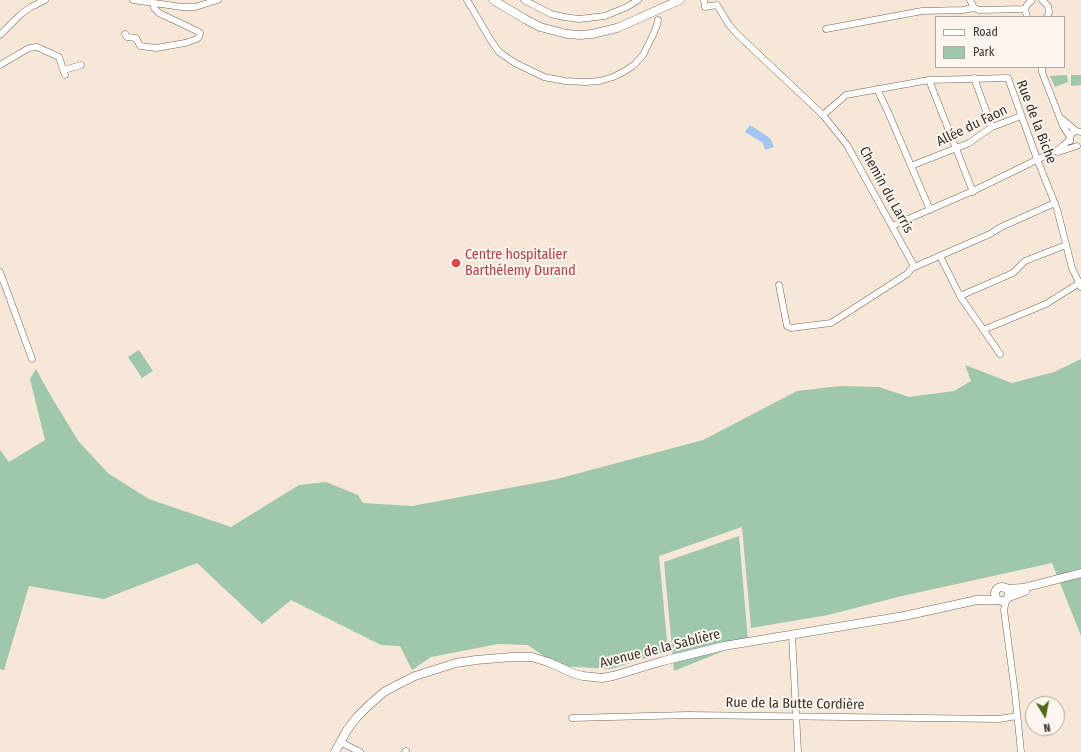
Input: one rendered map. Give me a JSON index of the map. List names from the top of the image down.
{
  "streets": {
    "main road": ["Avenue de la Sablière"],
    "street": [
      "Rue de la Biche",
      "Allée du Faon",
      "Chemin du Larris",
      "Rue de la Butte Cordière"
    ]
  },
  "crossings": [
    ["Rue de la Biche", "Allée du Faon"],
    ["Rue de la Biche", "Chemin du Larris"]
  ],
  "places": ["Centre hospitalier Barthélemy Durand"],
  "legend": ["Road", "Park"],
  "north": "bottom"
}
